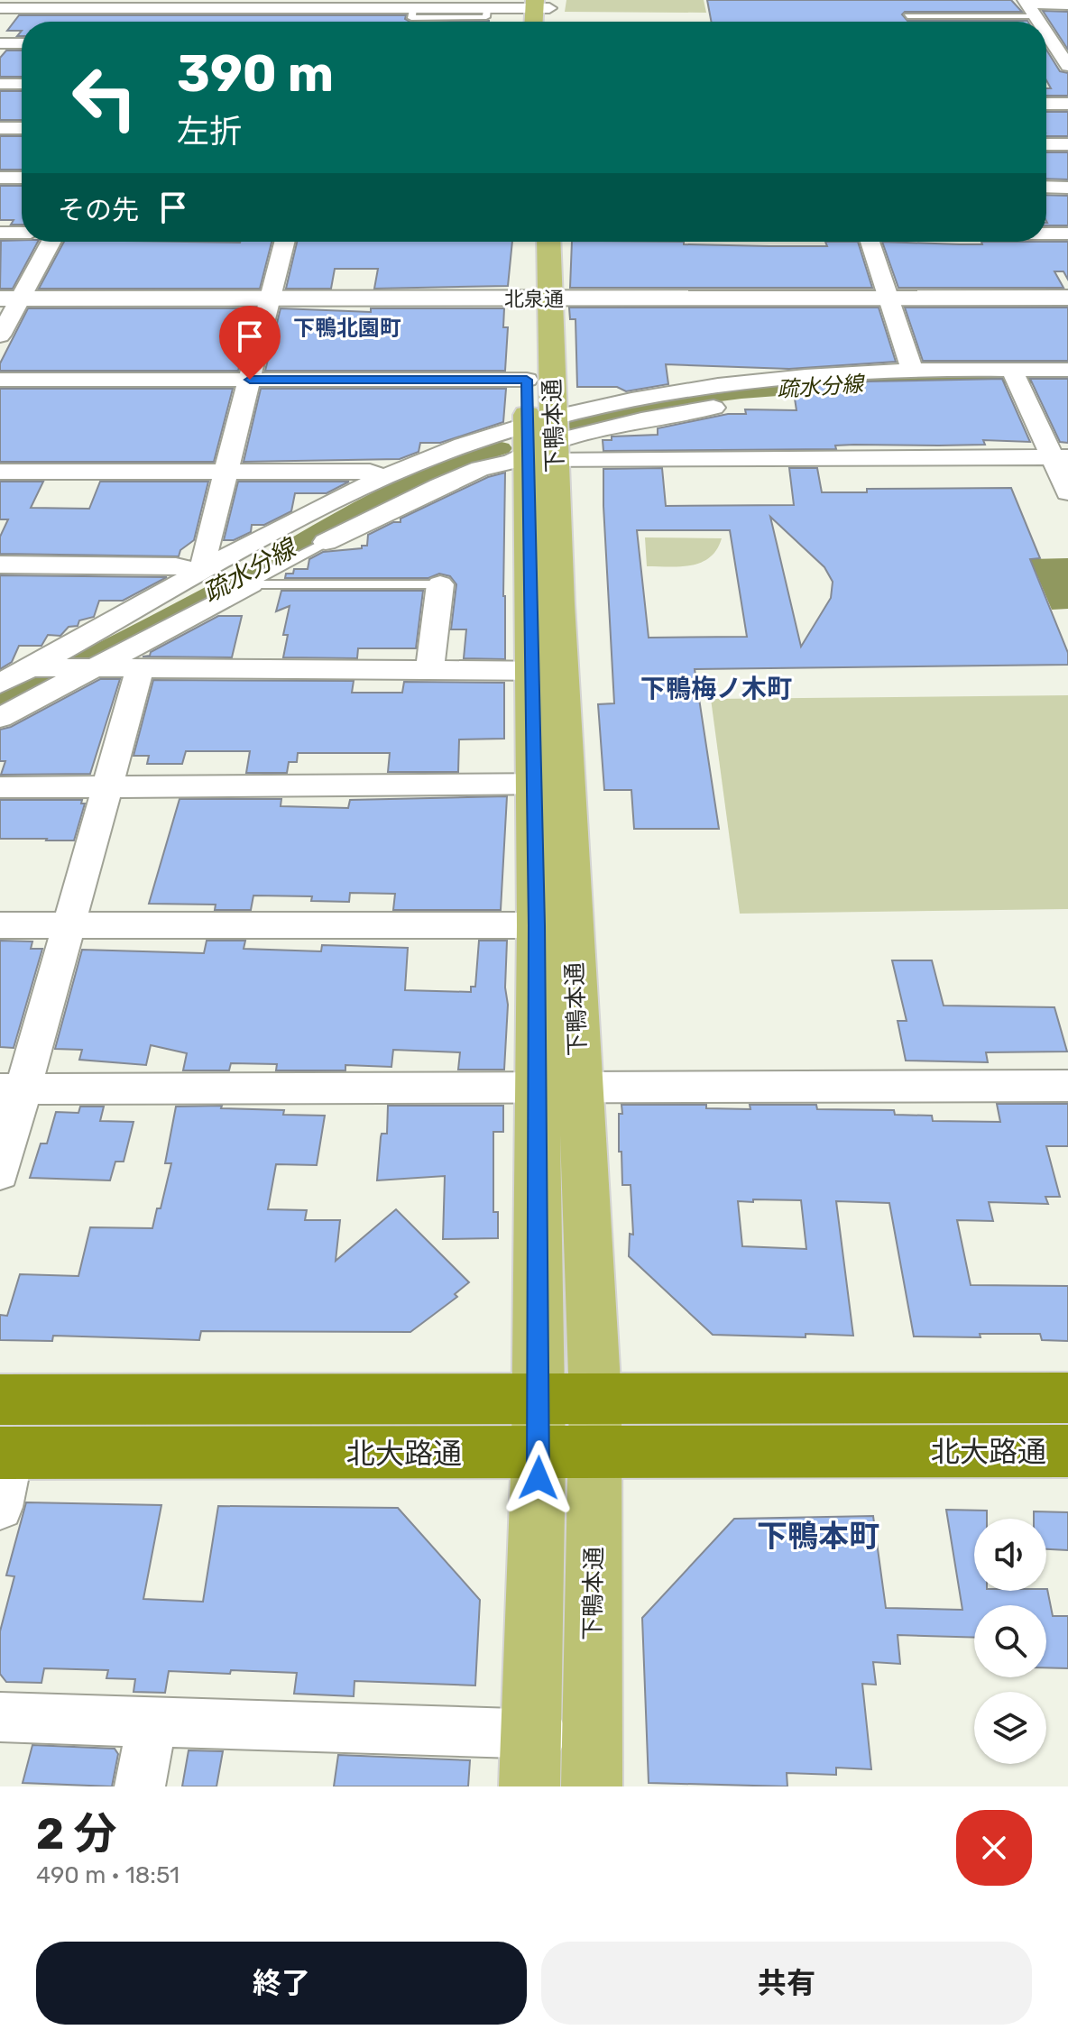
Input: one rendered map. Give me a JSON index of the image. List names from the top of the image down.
{
  "streets": {
    "highway": ["北大路通"],
    "main road": ["下鴨本通"],
    "street": ["北泉通"]
  },
  "crossings": [
    ["北泉通", "下鴨本通"],
    ["下鴨本通", "北大路通"]
  ],
  "districts": ["下鴨北園町", "下鴨梅ノ木町", "下鴨本町"],
  "water": ["疏水分線"],
  "page": {
    "turn": ["390 m", "左折"],
    "then": "その先",
    "heading": ["2 分", "490 m · 18:51"],
    "buttons": ["終了", "共有"]
  }
}
